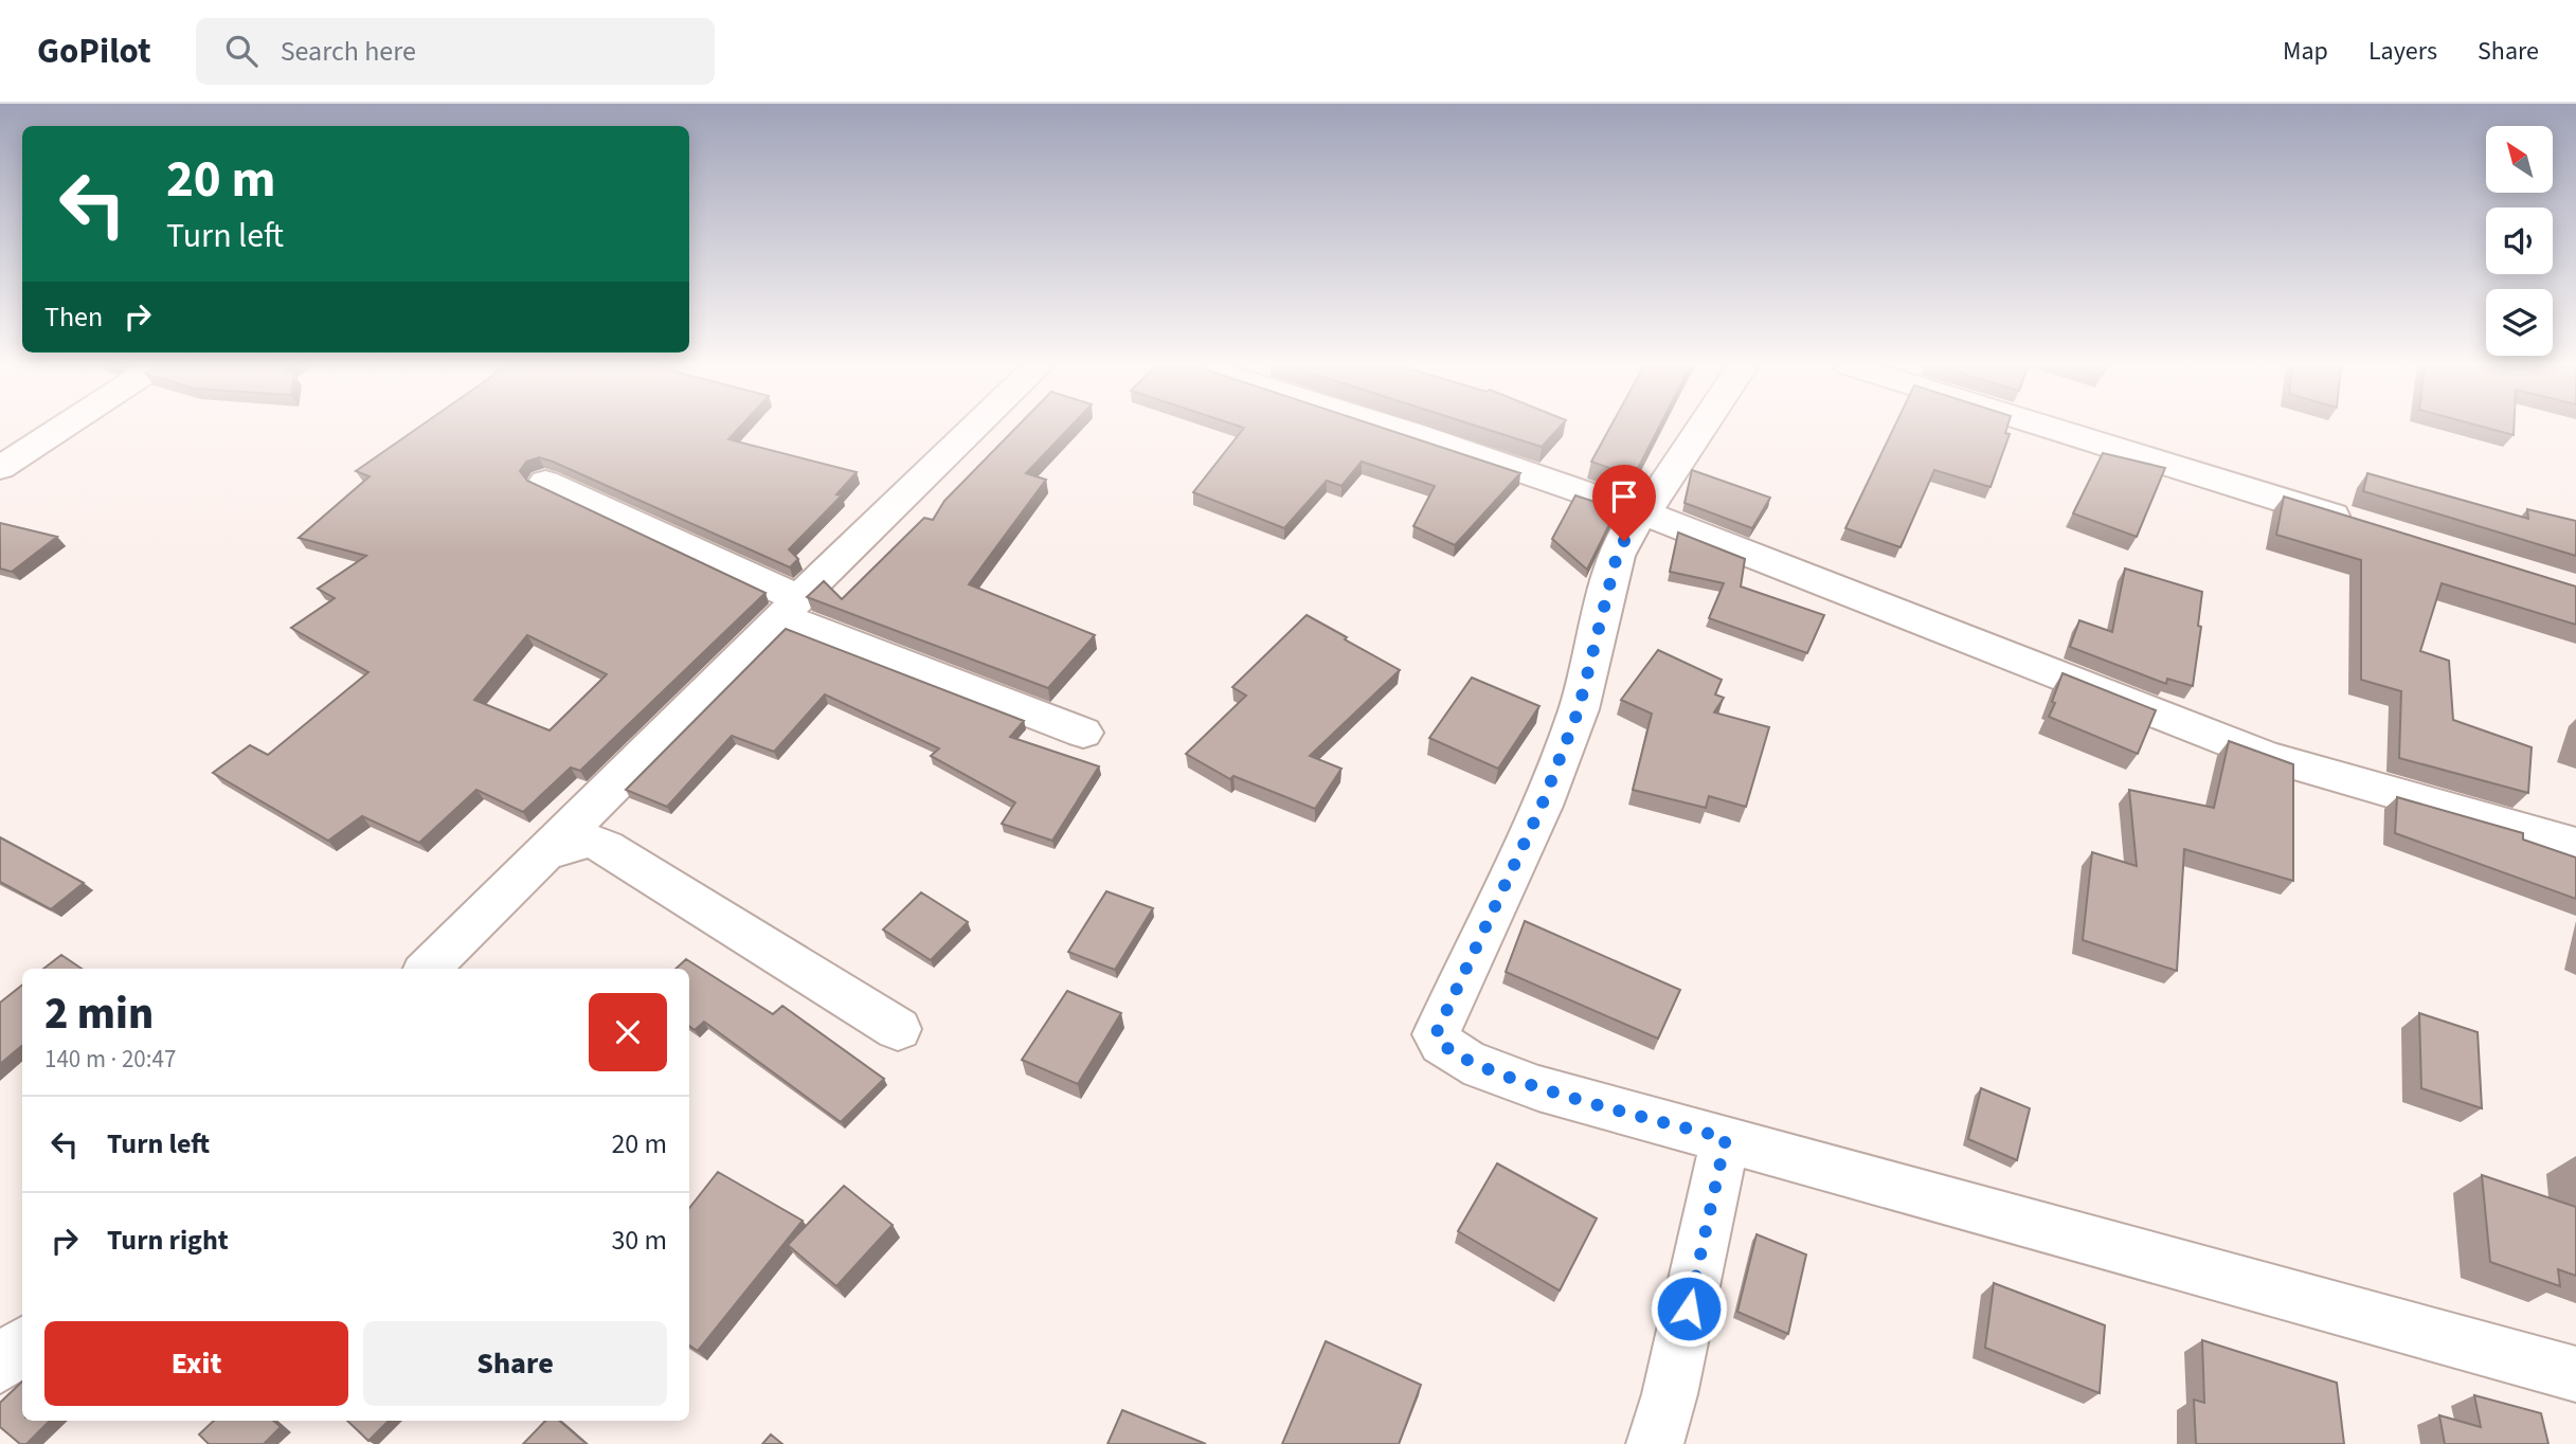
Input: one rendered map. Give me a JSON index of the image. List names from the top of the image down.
{
  "north": "top left",
  "page": {
    "header": "GoPilot",
    "search": "Search here",
    "nav": ["Map", "Layers", "Share"],
    "turn": ["20 m", "Turn left"],
    "then": "Then",
    "heading": ["2 min", "140 m · 20:47"],
    "list": [
      {
        "name": "Turn left",
        "value": "20 m"
      },
      {
        "name": "Turn right",
        "value": "30 m"
      }
    ],
    "buttons": ["Exit", "Share"]
  }
}
